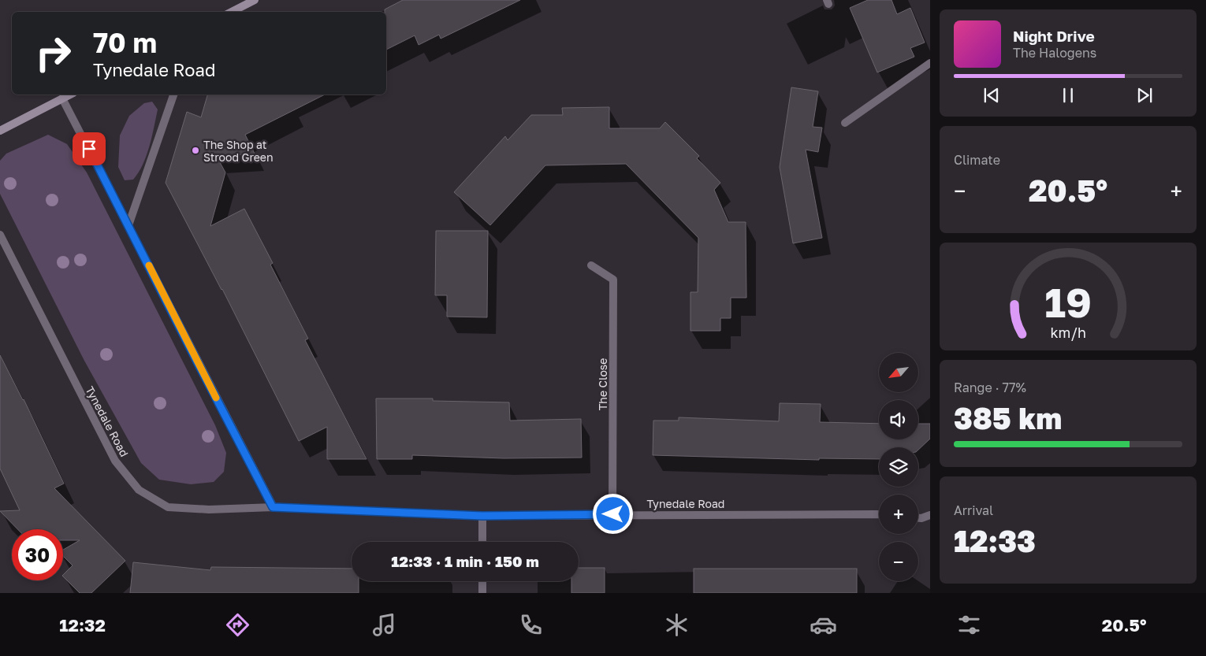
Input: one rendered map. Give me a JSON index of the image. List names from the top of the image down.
{
  "streets": {
    "street": ["The Close", "Tynedale Road"]
  },
  "crossings": [
    ["The Close", "Tynedale Road"]
  ],
  "places": ["The Shop at Strood Green"],
  "north": "bottom left",
  "page": {
    "turn": ["70 m", "Tynedale Road"],
    "song": ["Night Drive", "The Halogens"],
    "tile": [
      "Climate",
      ["Range · 77%", "385 km"],
      ["Arrival", "12:33"]
    ],
    "heat": ["−", "20.5°", "+"],
    "map_buttons": ["+", "−"],
    "limit": "30",
    "trip": "12:33 · 1 min · 150 m",
    "tabs": ["12:32", "20.5°"],
    "gauge": ["19", "km/h"]
  }
}
